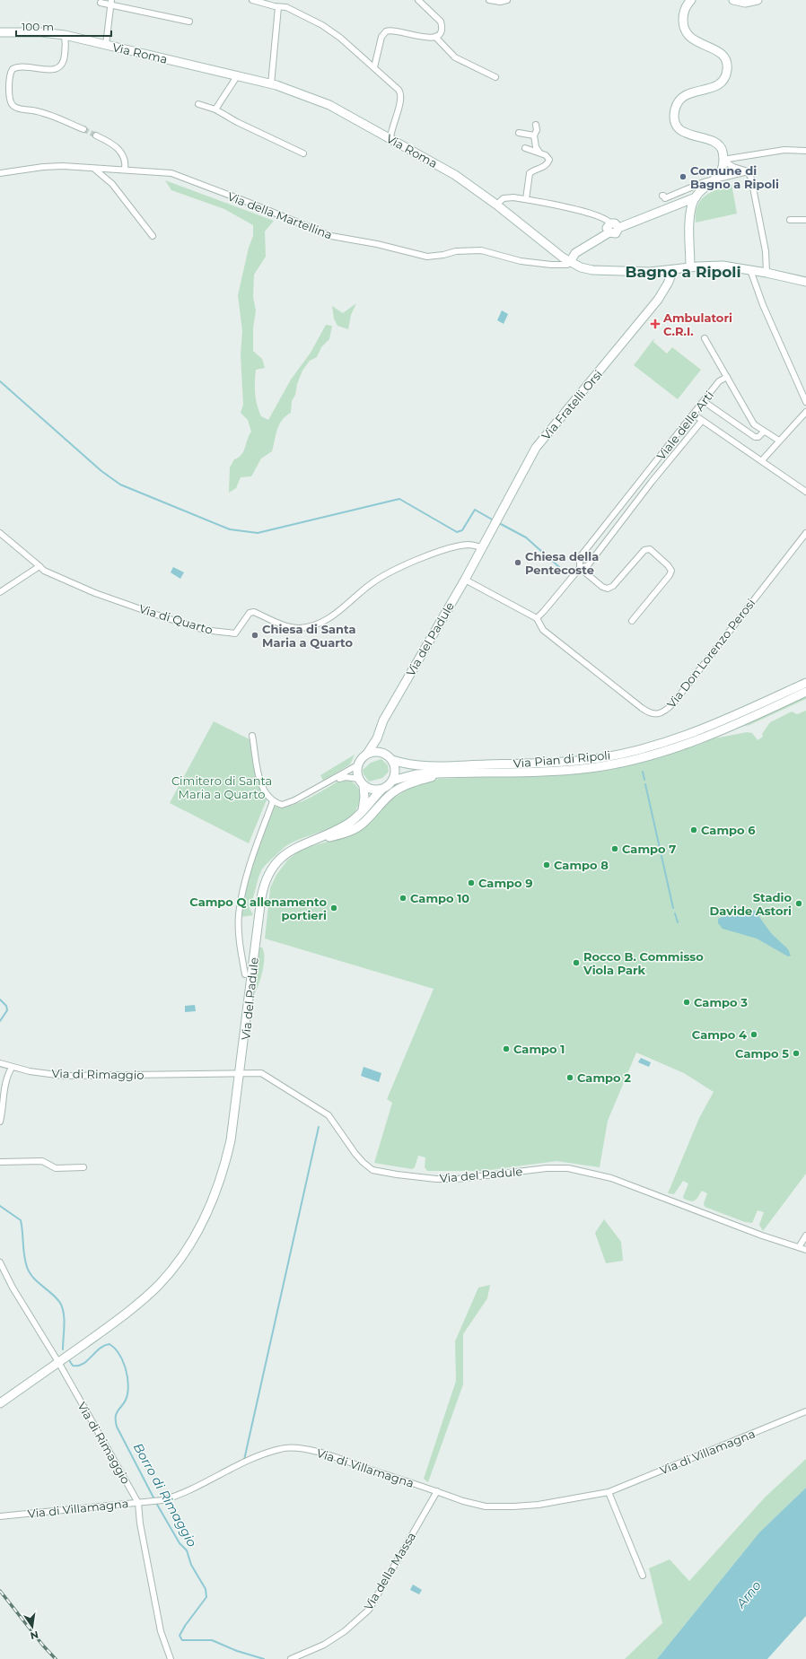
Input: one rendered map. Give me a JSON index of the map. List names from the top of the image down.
{
  "streets": {
    "main road": [
      "Via Roma",
      "Via Fratelli Orsi",
      "Via del Padule",
      "Via Pian di Ripoli"
    ],
    "street": [
      "Via della Martellina",
      "Viale delle Arti",
      "Via di Quarto",
      "Via Don Lorenzo Perosi",
      "Via di Rimaggio",
      "Via di Villamagna",
      "Via della Massa"
    ]
  },
  "crossings": [
    ["Via Roma", "Via della Martellina"],
    ["Via Roma", "Via Fratelli Orsi"],
    ["Via Fratelli Orsi", "Via di Quarto"],
    ["Via Fratelli Orsi", "Via del Padule"],
    ["Viale delle Arti", "Via Don Lorenzo Perosi"],
    ["Via di Quarto", "Via del Padule"],
    ["Via del Padule", "Via Pian di Ripoli"],
    ["Via del Padule", "Via di Rimaggio"],
    ["Via di Rimaggio", "Via di Villamagna"],
    ["Via di Villamagna", "Via della Massa"]
  ],
  "districts": ["Bagno a Ripoli"],
  "water": ["Borro di Rimaggio", "Arno"],
  "parks": ["Cimitero di Santa Maria a Quarto"],
  "places": {
    "other": [
      "Comune di Bagno a Ripoli",
      "Chiesa della Pentecoste",
      "Chiesa di Santa Maria a Quarto",
      "Campo 6",
      "Campo 7",
      "Campo 8",
      "Campo 9",
      "Campo 10",
      "Stadio Davide Astori",
      "Campo Q allenamento portieri",
      "Rocco B. Commisso Viola Park",
      "Campo 3",
      "Campo 4",
      "Campo 1",
      "Campo 5",
      "Campo 2"
    ],
    "health": ["Ambulatori C.R.I."]
  },
  "scale_bar": "100 m",
  "north": "bottom"
}
